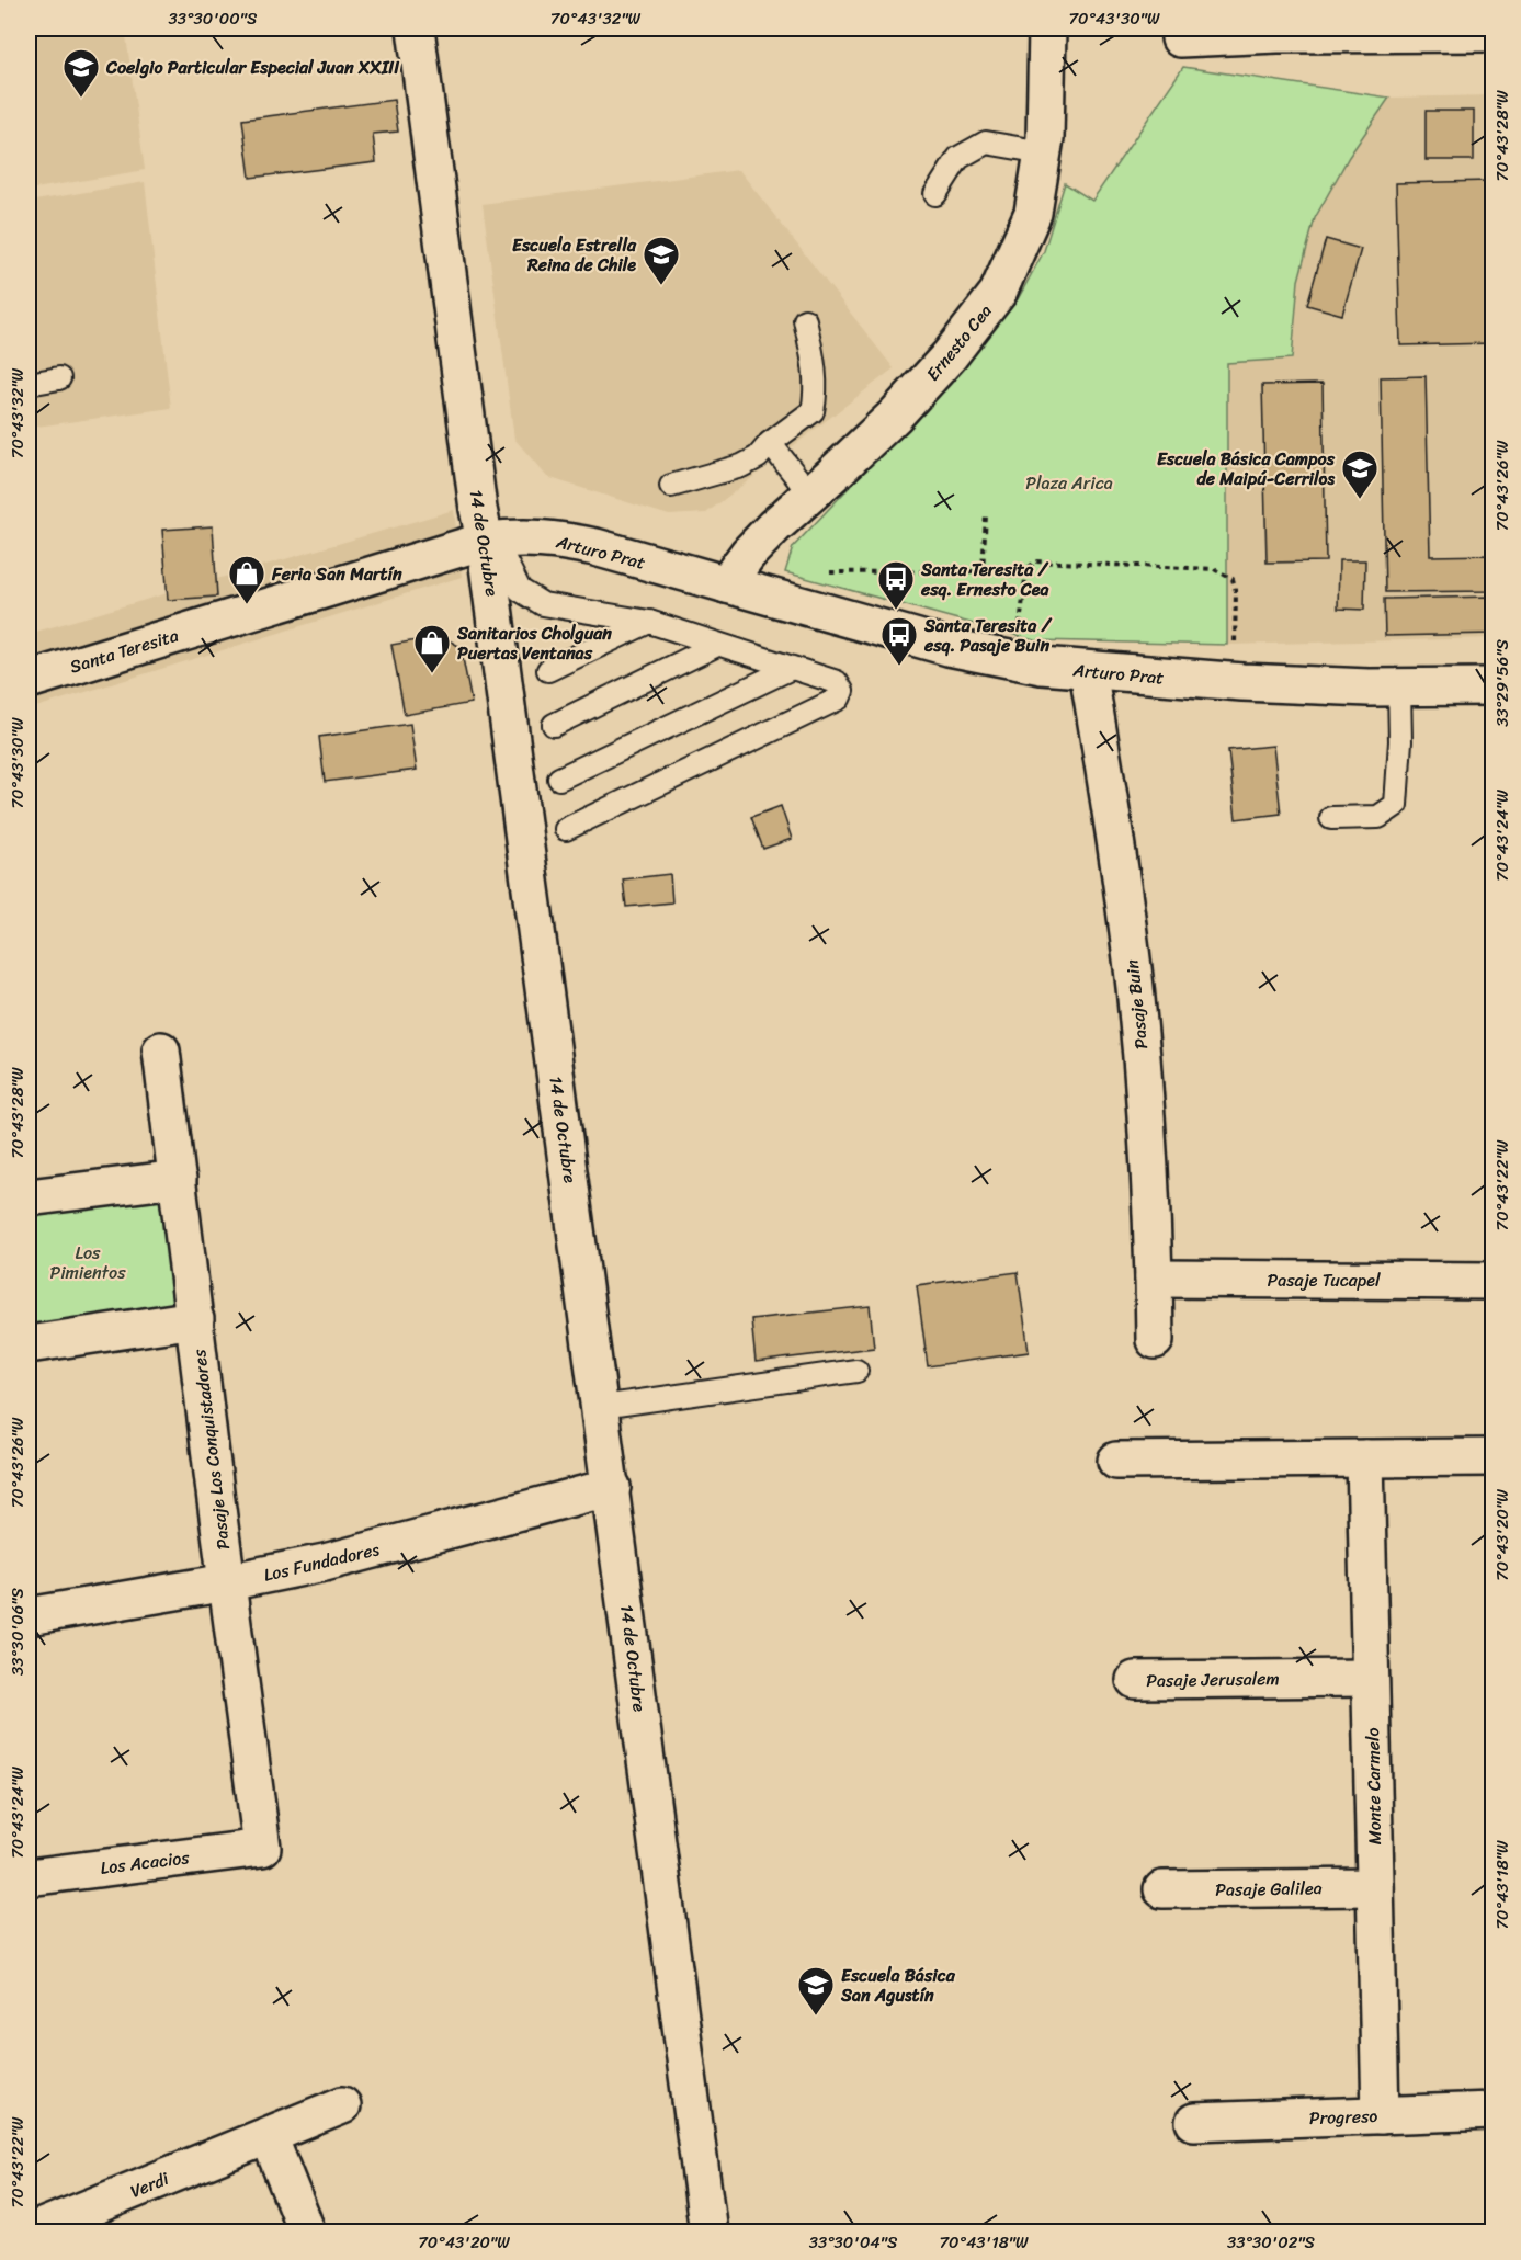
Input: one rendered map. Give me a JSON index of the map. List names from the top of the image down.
{
  "streets": {
    "street": [
      "Ernesto Cea",
      "14 de Octubre",
      "Arturo Prat",
      "Santa Teresita",
      "Pasaje Buin",
      "Pasaje Tucapel",
      "Pasaje Los Conquistadores",
      "Los Fundadores",
      "Pasaje Jerusalem",
      "Monte Carmelo",
      "Los Acacios",
      "Pasaje Galilea",
      "Progreso",
      "Verdi"
    ]
  },
  "crossings": [
    ["Ernesto Cea", "Arturo Prat"],
    ["14 de Octubre", "Arturo Prat"],
    ["14 de Octubre", "Santa Teresita"],
    ["14 de Octubre", "Los Fundadores"],
    ["Arturo Prat", "Santa Teresita"],
    ["Arturo Prat", "Pasaje Buin"],
    ["Pasaje Buin", "Pasaje Tucapel"],
    ["Pasaje Los Conquistadores", "Los Fundadores"],
    ["Pasaje Los Conquistadores", "Los Acacios"],
    ["Pasaje Jerusalem", "Monte Carmelo"],
    ["Monte Carmelo", "Pasaje Galilea"],
    ["Monte Carmelo", "Progreso"]
  ],
  "parks": ["Plaza Arica", "Los Pimientos"],
  "places": {
    "school or university": [
      "Coelgio Particular Especial Juan XXIII",
      "Escuela Estrella Reina de Chile",
      "Escuela Básica Campos de Maipú-Cerrilos",
      "Escuela Básica San Agustín"
    ],
    "shop": ["Feria San Martín", "Sanitarios Cholguan Puertas Ventanas"],
    "bus stop": ["Santa Teresita / esq. Ernesto Cea", "Santa Teresita / esq. Pasaje Buin"]
  },
  "coordinates": [
    "33°30'00\"S",
    "70°43'32\"W",
    "70°43'30\"W",
    "70°43'28\"W",
    "70°43'26\"W",
    "33°29'56\"S",
    "70°43'24\"W",
    "70°43'22\"W",
    "70°43'20\"W",
    "33°30'06\"S",
    "70°43'18\"W",
    "33°30'04\"S",
    "33°30'02\"S"
  ]
}
